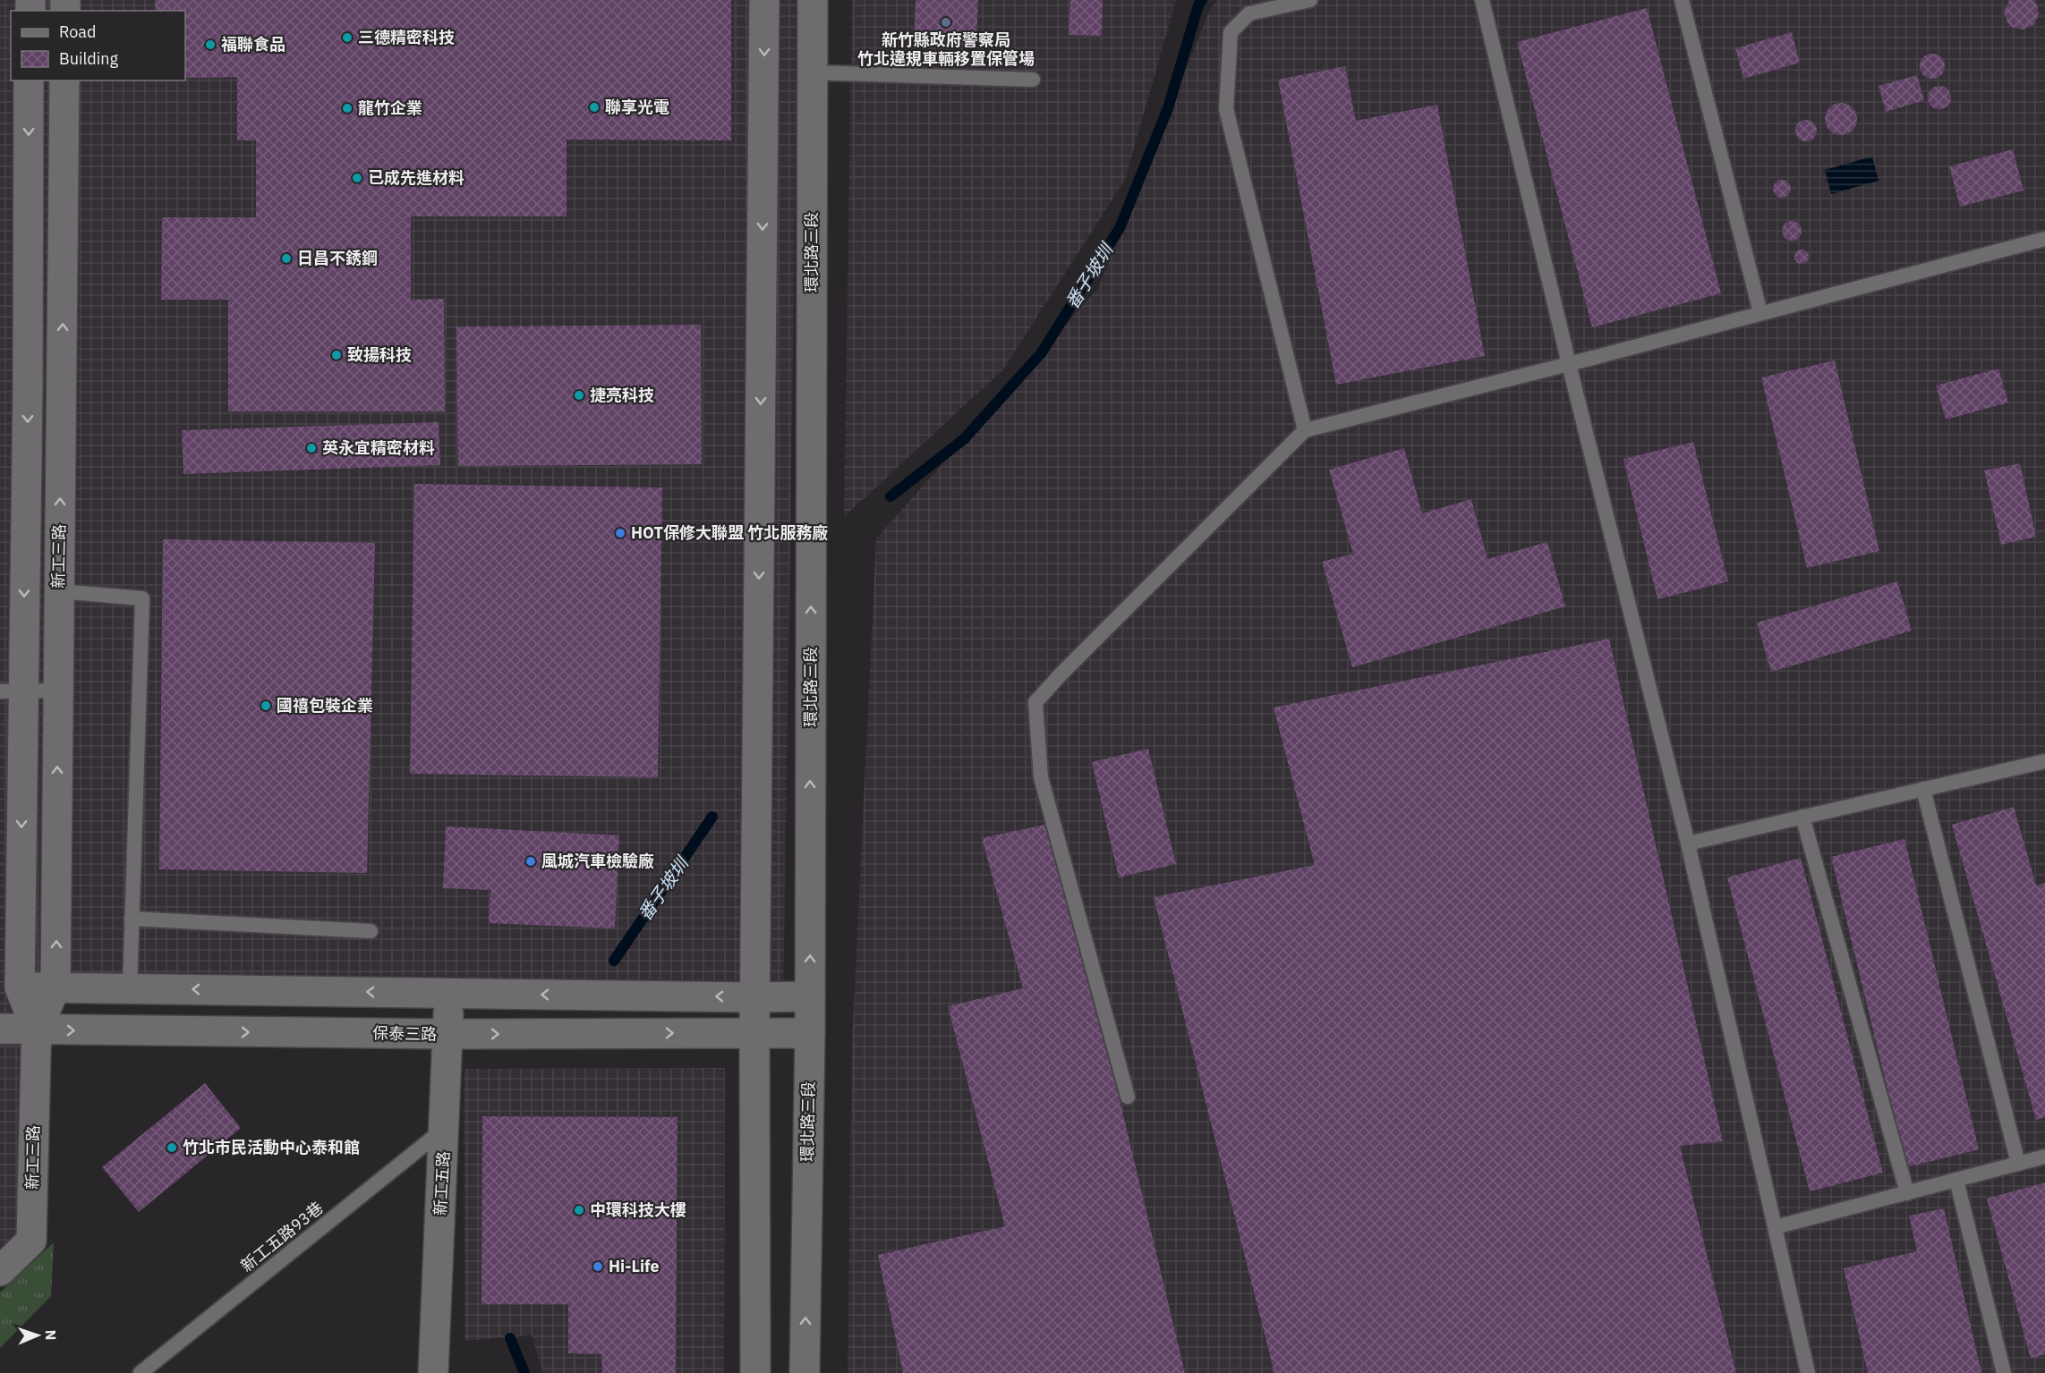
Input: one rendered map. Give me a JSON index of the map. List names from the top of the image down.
{
  "streets": {
    "street": [
      "環北路三段",
      "新工三路",
      "保泰三路",
      "新工五路"
    ],
    "lane": ["新工五路93巷"]
  },
  "crossings": [
    ["環北路三段", "保泰三路"],
    ["新工三路", "保泰三路"],
    ["保泰三路", "新工五路"],
    ["新工五路", "新工五路93巷"]
  ],
  "water": ["番子坡圳"],
  "places": [
    "新竹縣政府警察局 竹北違規車輛移置保管場",
    "三德精密科技",
    "福聯食品",
    "聯享光電",
    "龍竹企業",
    "已成先進材料",
    "日昌不銹鋼",
    "致揚科技",
    "捷亮科技",
    "英永宜精密材料",
    "HOT保修大聯盟 竹北服務廠",
    "國禧包裝企業",
    "風城汽車檢驗廠",
    "竹北市民活動中心泰和館",
    "中環科技大樓",
    "Hi-Life"
  ],
  "legend": ["Road", "Building"],
  "north": "right"
}
